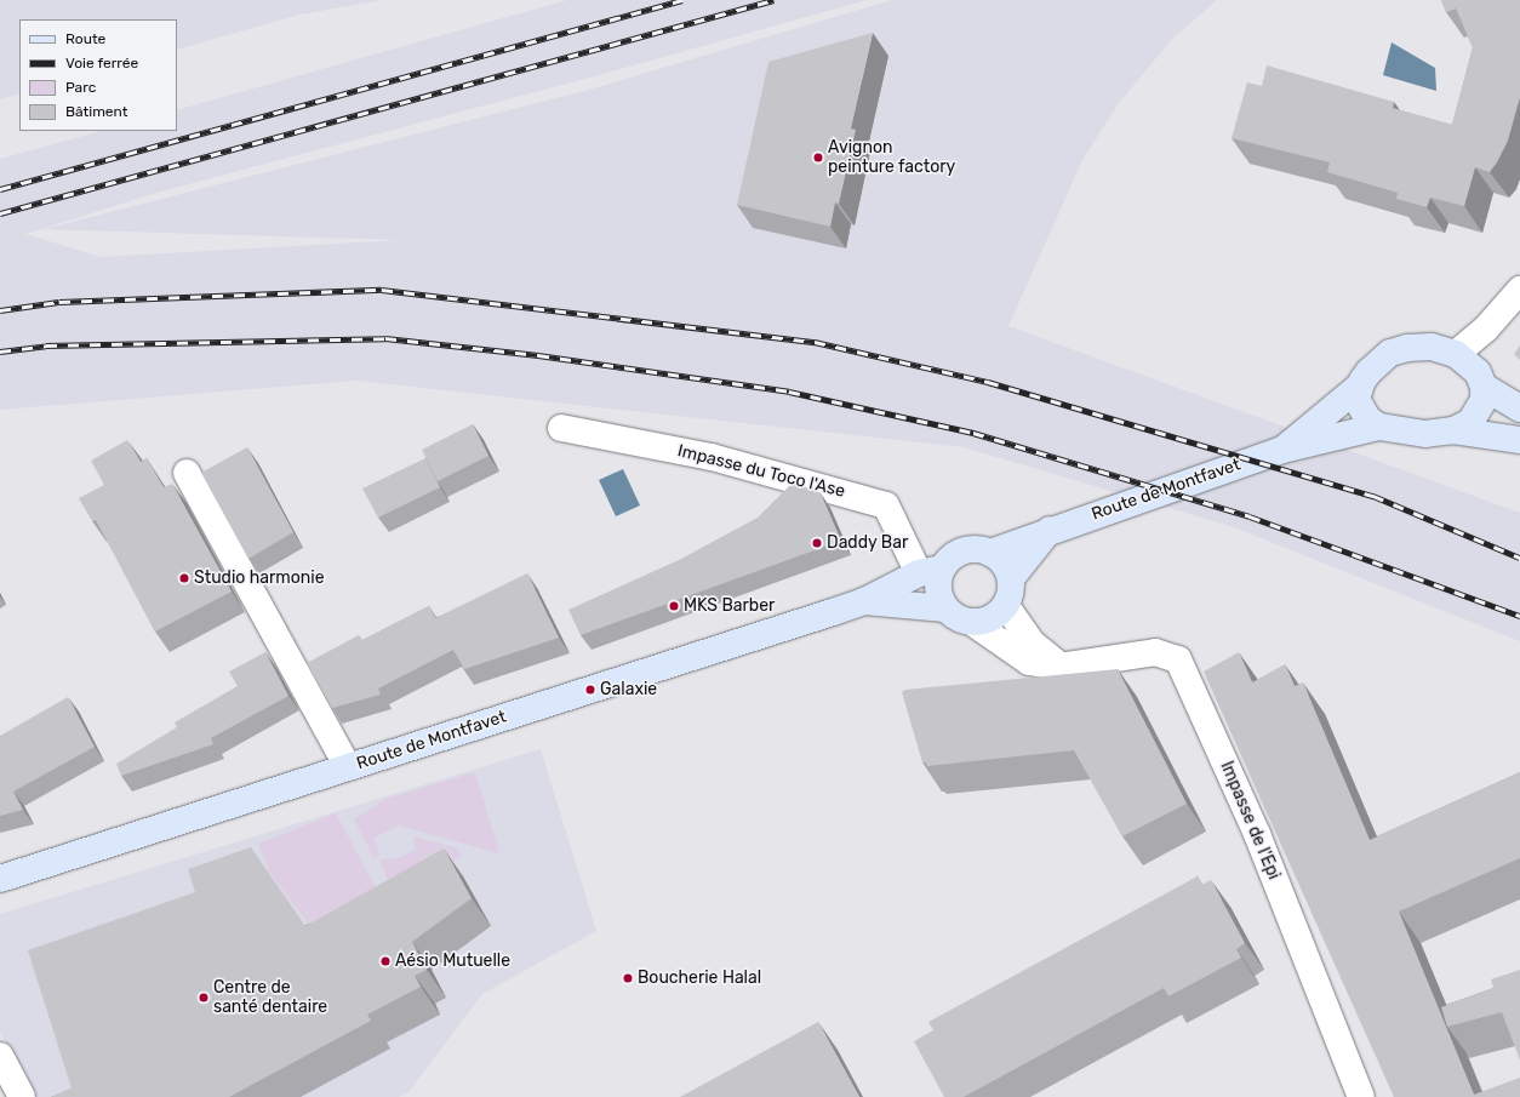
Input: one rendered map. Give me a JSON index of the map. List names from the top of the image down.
{
  "streets": {
    "main road": ["Route de Montfavet"],
    "street": ["Impasse du Toco l'Ase", "Impasse de l'Epi"]
  },
  "crossings": [
    ["Impasse du Toco l'Ase", "Route de Montfavet"],
    ["Impasse du Toco l'Ase", "Impasse de l'Epi"],
    ["Route de Montfavet", "Impasse de l'Epi"]
  ],
  "places": [
    "Avignon peinture factory",
    "Daddy Bar",
    "Studio harmonie",
    "MKS Barber",
    "Galaxie",
    "Aésio Mutuelle",
    "Boucherie Halal",
    "Centre de santé dentaire"
  ],
  "legend": [
    "Route",
    "Voie ferrée",
    "Parc",
    "Bâtiment"
  ]
}
